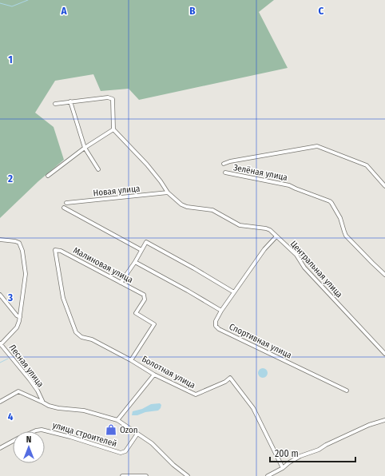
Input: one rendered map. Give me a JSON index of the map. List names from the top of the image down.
{
  "streets": {
    "street": [
      "Зелёная улица",
      "Новая улица",
      "Малиновая улица",
      "Центральная улица",
      "Спортивная улица",
      "Лесная улица",
      "Болотная улица",
      "улица строителей"
    ]
  },
  "crossings": [
    ["Новая улица", "Центральная улица"],
    ["Малиновая улица", "Болотная улица"],
    ["Центральная улица", "Спортивная улица"]
  ],
  "places": {
    "shop": ["Ozon"]
  },
  "scale_bar": "200 m",
  "north": "top",
  "grid": {
    "columns": ["A", "B", "C"],
    "rows": [
      "1",
      "2",
      "3",
      "4"
    ]
  }
}
